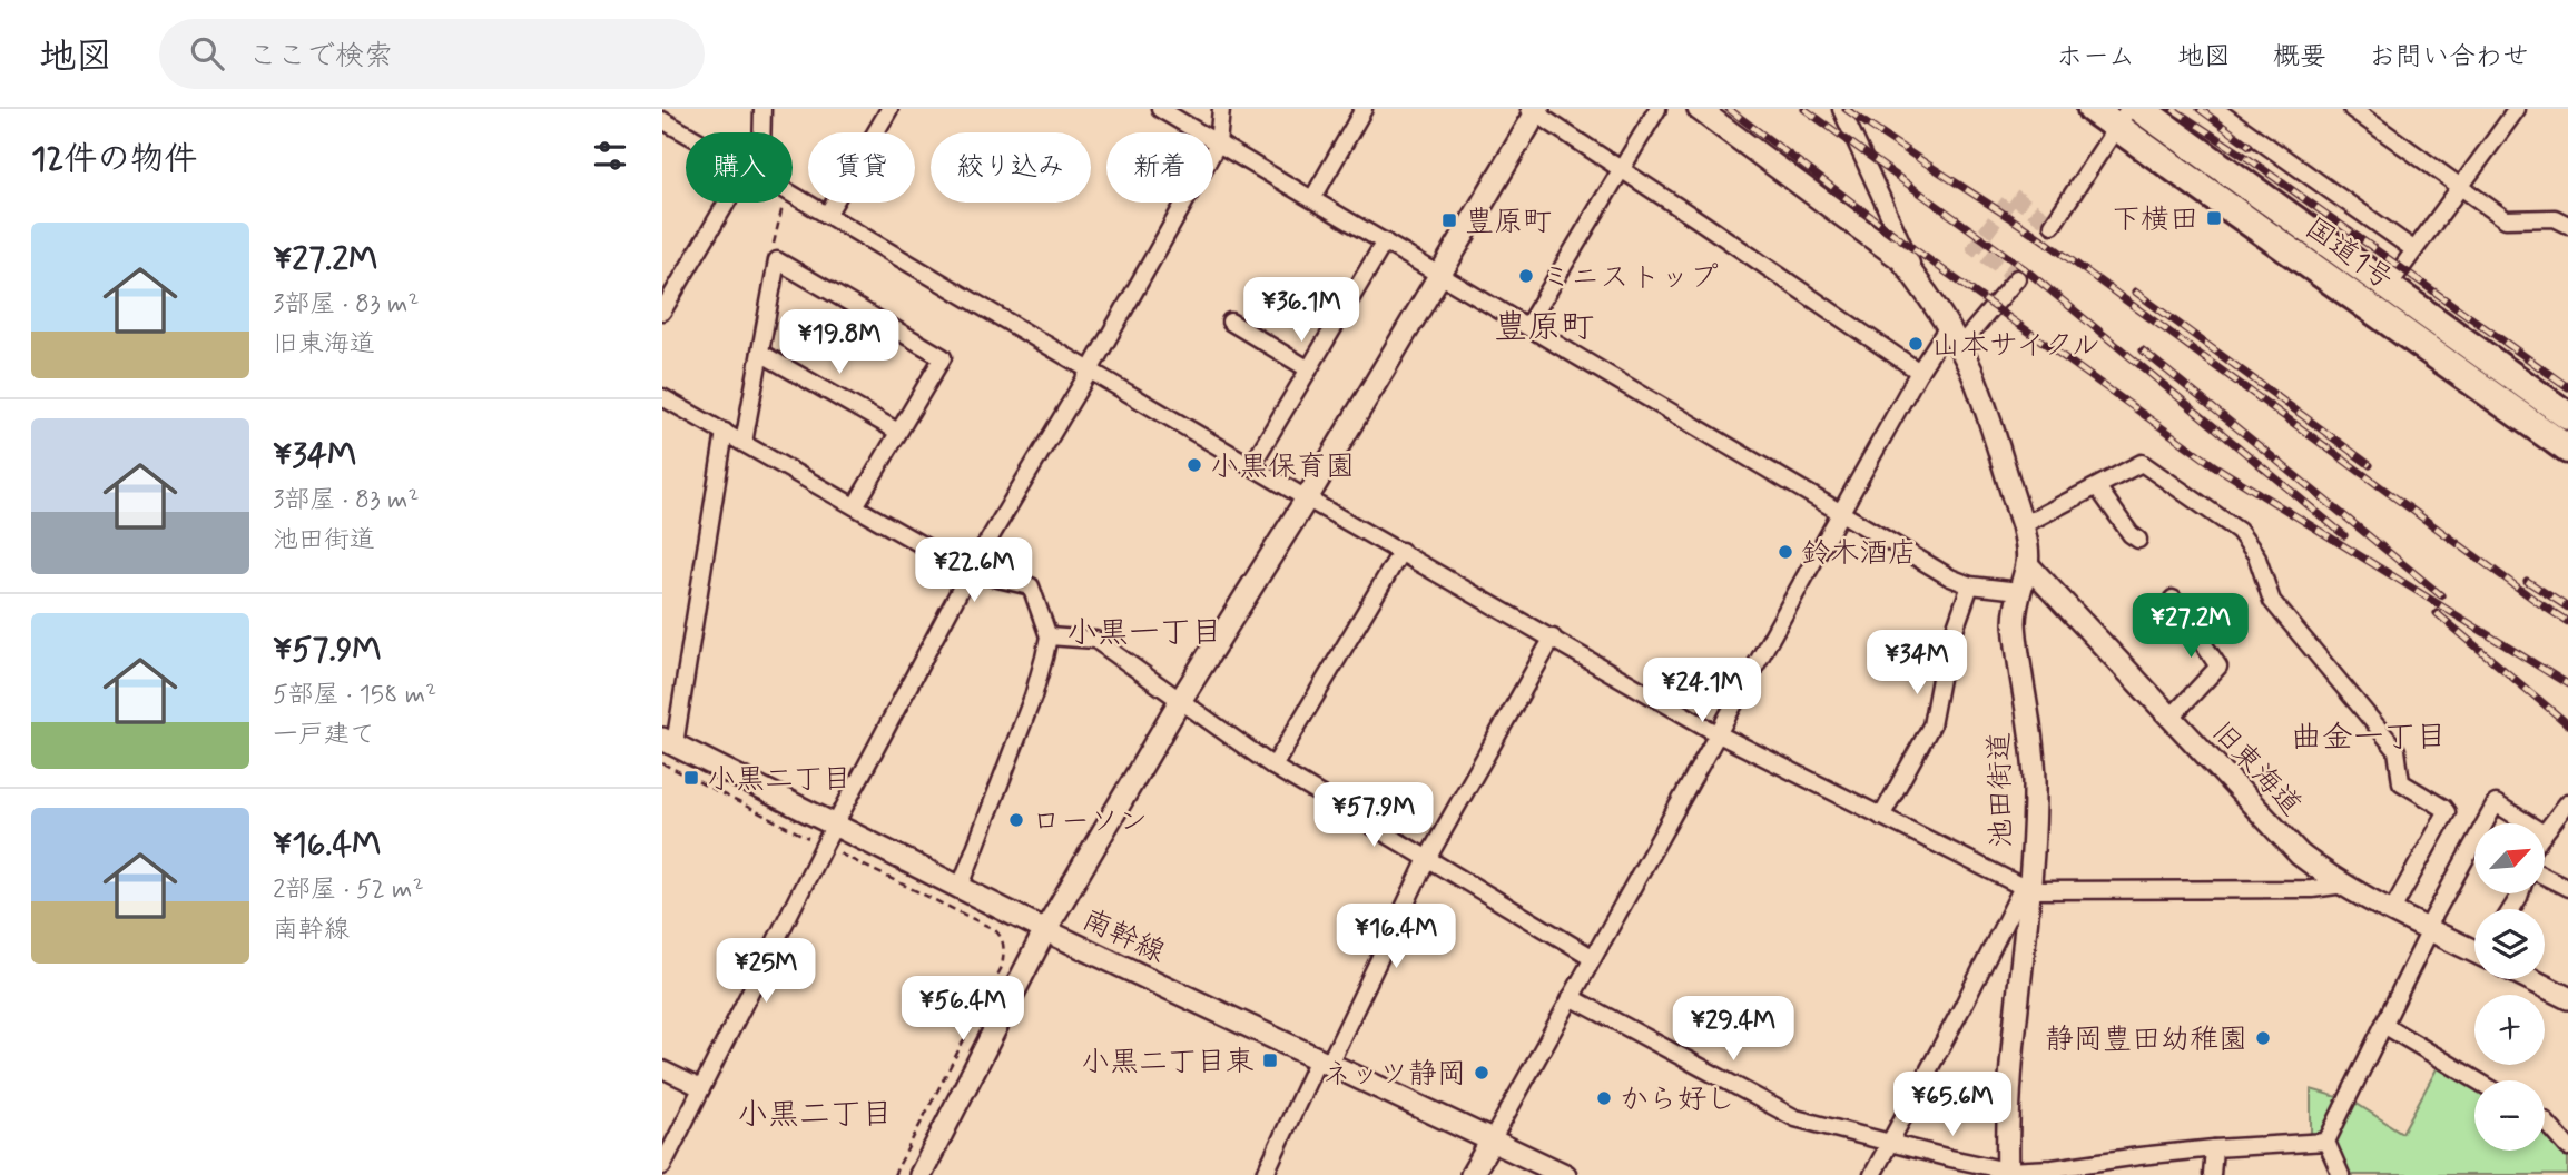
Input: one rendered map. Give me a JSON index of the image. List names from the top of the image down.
{
  "streets": {
    "highway": ["国道1号"],
    "street": ["旧東海道", "池田街道", "南幹線"]
  },
  "crossings": [
    ["旧東海道", "池田街道"]
  ],
  "districts": [
    "豊原町",
    "小黒一丁目",
    "曲金一丁目",
    "小黒二丁目"
  ],
  "places": {
    "transit": [
      "下横田",
      "豊原町",
      "小黒二丁目",
      "小黒二丁目東"
    ],
    "other": [
      "ミニストップ",
      "山本サイクル",
      "小黒保育園",
      "鈴木酒店",
      "ローソン",
      "静岡豊田幼稚園",
      "ネッツ静岡",
      "から好し"
    ]
  },
  "north": "top right",
  "page": {
    "header": "地図",
    "search": "ここで検索",
    "nav": [
      "ホーム",
      "地図",
      "概要",
      "お問い合わせ"
    ],
    "heading": "12件の物件",
    "chip": [
      "購入",
      "賃貸",
      "絞り込み",
      "新着"
    ],
    "list": [
      {
        "name": "¥27.2M",
        "note": "3部屋 · 83 m² · 旧東海道"
      },
      {
        "name": "¥34M",
        "note": "3部屋 · 83 m² · 池田街道"
      },
      {
        "name": "¥57.9M",
        "note": "5部屋 · 158 m² · 一戸建て"
      },
      {
        "name": "¥16.4M",
        "note": "2部屋 · 52 m² · 南幹線"
      }
    ],
    "price": [
      "¥36.1M",
      "¥19.8M",
      "¥22.6M",
      "¥27.2M",
      "¥34M",
      "¥24.1M",
      "¥57.9M",
      "¥16.4M",
      "¥25M",
      "¥56.4M",
      "¥29.4M",
      "¥65.6M"
    ],
    "map_buttons": ["+", "−"]
  }
}
